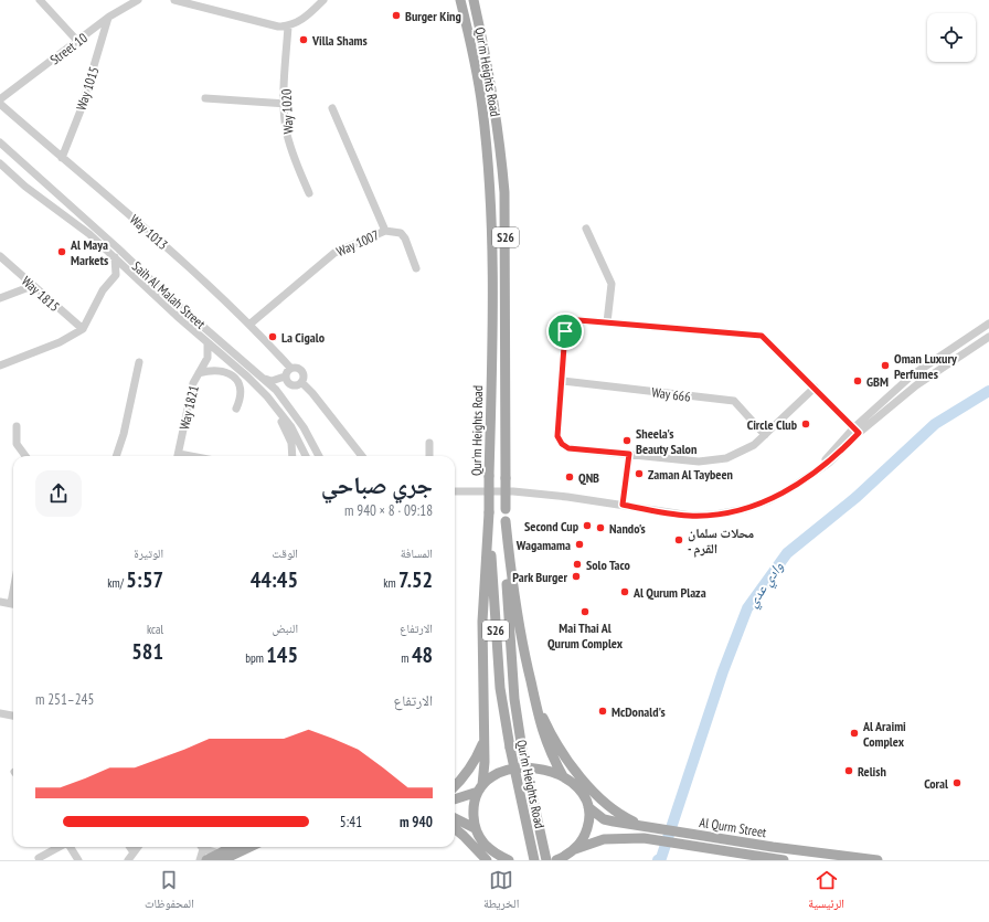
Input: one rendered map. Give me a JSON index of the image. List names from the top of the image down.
{
  "streets": {
    "main road": ["Qur'm Heights Road", "S26", "Al Qurm Street"],
    "street": [
      "Street 10",
      "Way 1015",
      "Way 1020",
      "Way 1013",
      "Way 1007",
      "Way 1815",
      "Saih Al Malah Street",
      "Way 666",
      "Way 1821"
    ]
  },
  "crossings": [
    ["Street 10", "Way 1015"],
    ["Way 1015", "Way 1013"],
    ["Way 1013", "Way 1007"],
    ["Saih Al Malah Street", "Way 1821"]
  ],
  "water": ["وادي عدي"],
  "places": [
    "Burger King",
    "Villa Shams",
    "Al Maya Markets",
    "La Cigalo",
    "Oman Luxury Perfumes",
    "GBM",
    "Circle Club",
    "Sheela's Beauty Salon",
    "Zaman Al Taybeen",
    "QNB",
    "Second Cup",
    "Nando's",
    "محلات سلمان - القرم",
    "Wagamama",
    "Solo Taco",
    "Park Burger",
    "Al Qurum Plaza",
    "Mai Thai Al Qurum Complex",
    "McDonald's",
    "Al Araimi Complex",
    "Relish",
    "Coral"
  ],
  "page": {
    "heading": ["جري صباحي", "09:18 · 8 × 940 m"],
    "stats": [
      ["المسافة", "7.52 km"],
      ["الوقت", "44:45"],
      ["الوتيرة", "5:57 /km"],
      ["الارتفاع", "48 m"],
      ["النبض", "145 bpm"],
      ["kcal", "581"]
    ],
    "chart": ["الارتفاع", "245–251 m"],
    "list": [
      {
        "name": "940 m",
        "note": "5:41"
      }
    ],
    "tabs": ["الرئيسية", "الخريطة", "المحفوظات"]
  }
}
